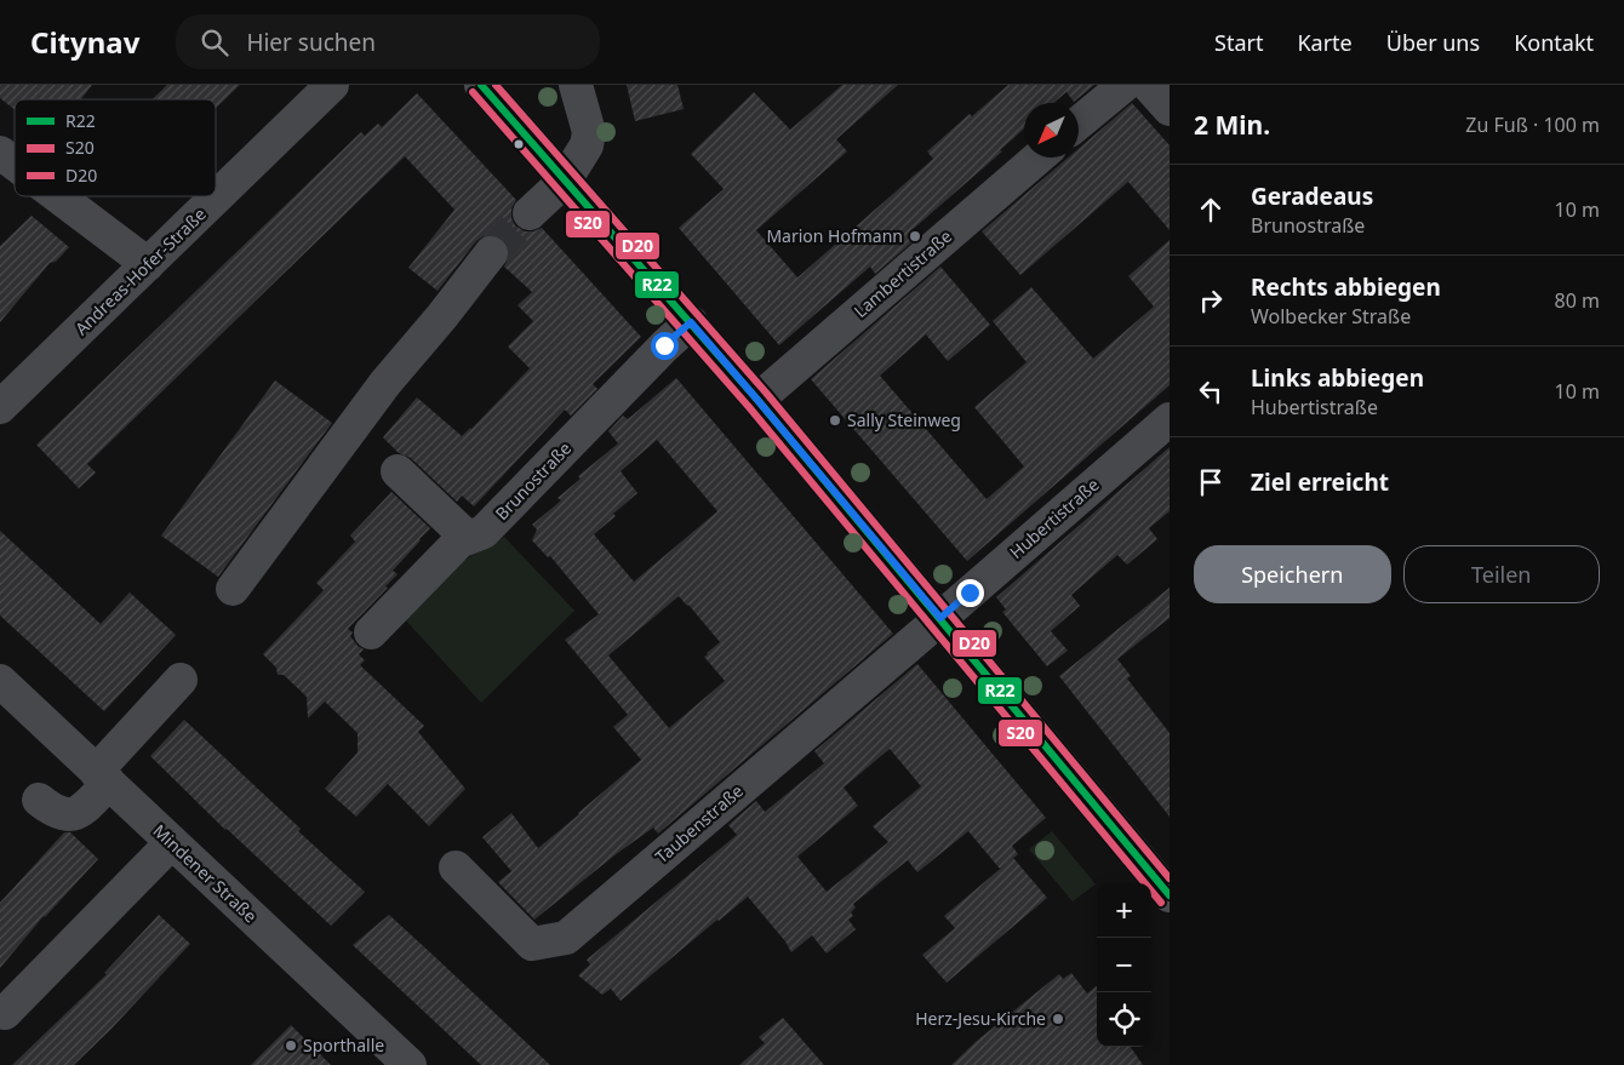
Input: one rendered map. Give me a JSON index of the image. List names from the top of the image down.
{
  "streets": {
    "street": [
      "Andreas-Hofer-Straße",
      "Lambertistraße",
      "Brunostraße",
      "Hubertistraße",
      "Taubenstraße",
      "Mindener Straße"
    ]
  },
  "crossings": [
    ["Hubertistraße", "Taubenstraße"]
  ],
  "places": [
    "Marion Hofmann",
    "Sally Steinweg",
    "Herz-Jesu-Kirche",
    "Sporthalle"
  ],
  "lines": ["transit line R22", "transit line D20", "transit line S20"],
  "legend": ["R22", "S20", "D20"],
  "north": "bottom left",
  "page": {
    "header": "Citynav",
    "search": "Hier suchen",
    "nav": [
      "Start",
      "Karte",
      "Über uns",
      "Kontakt"
    ],
    "heading": ["2 Min.", "Zu Fuß · 100 m"],
    "list": [
      ["Geradeaus", "Brunostraße", "10 m"],
      ["Rechts abbiegen", "Wolbecker Straße", "80 m"],
      ["Links abbiegen", "Hubertistraße", "10 m"],
      "Ziel erreicht"
    ],
    "buttons": ["Speichern", "Teilen"],
    "map_buttons": ["+", "−"]
  }
}
